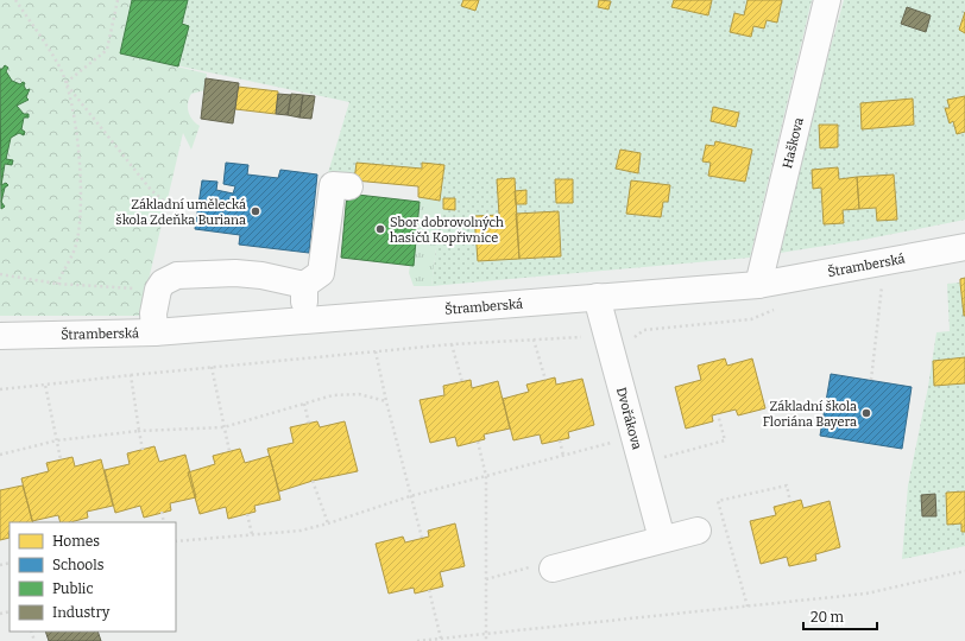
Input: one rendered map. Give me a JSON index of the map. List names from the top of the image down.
{
  "streets": {
    "street": ["Haškova", "Štramberská", "Dvořákova"]
  },
  "crossings": [
    ["Haškova", "Štramberská"],
    ["Štramberská", "Dvořákova"]
  ],
  "places": ["Základní umělecká škola Zdeňka Buriana", "Sbor dobrovolných hasičů Kopřivnice", "Základní škola Floriána Bayera"],
  "legend": [
    "Homes",
    "Schools",
    "Public",
    "Industry"
  ],
  "scale_bar": "20 m"
}
